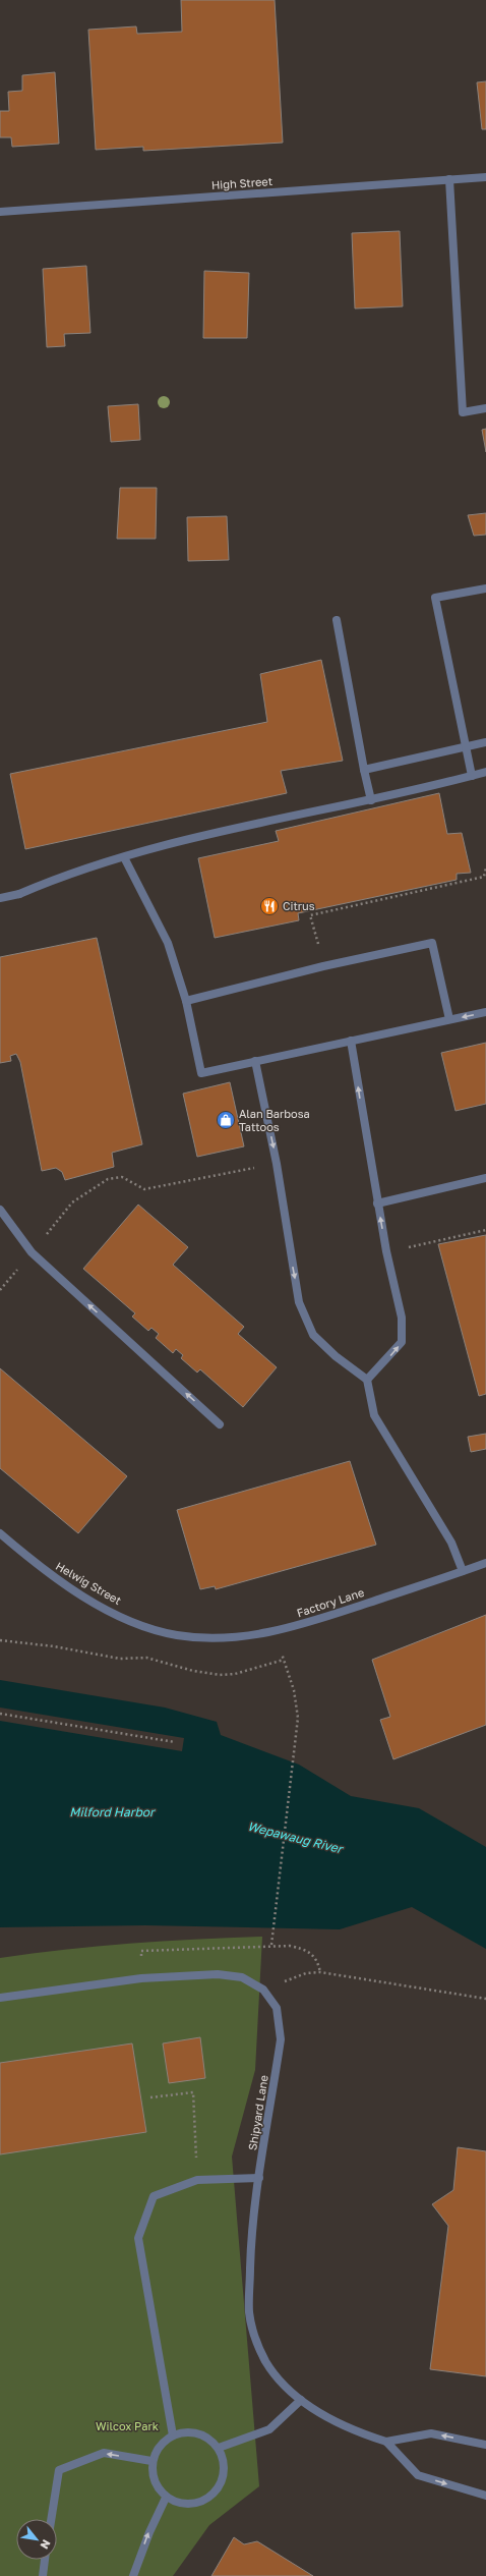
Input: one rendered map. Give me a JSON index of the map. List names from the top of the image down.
{
  "streets": {
    "street": [
      "High Street",
      "Helwig Street",
      "Factory Lane",
      "Shipyard Lane"
    ]
  },
  "crossings": [
    ["Helwig Street", "Factory Lane"]
  ],
  "water": ["Milford Harbor", "Wepawaug River"],
  "parks": ["Wilcox Park"],
  "places": {
    "restaurant": ["Citrus"],
    "shop": ["Alan Barbosa Tattoos"]
  },
  "north": "bottom right"
}
